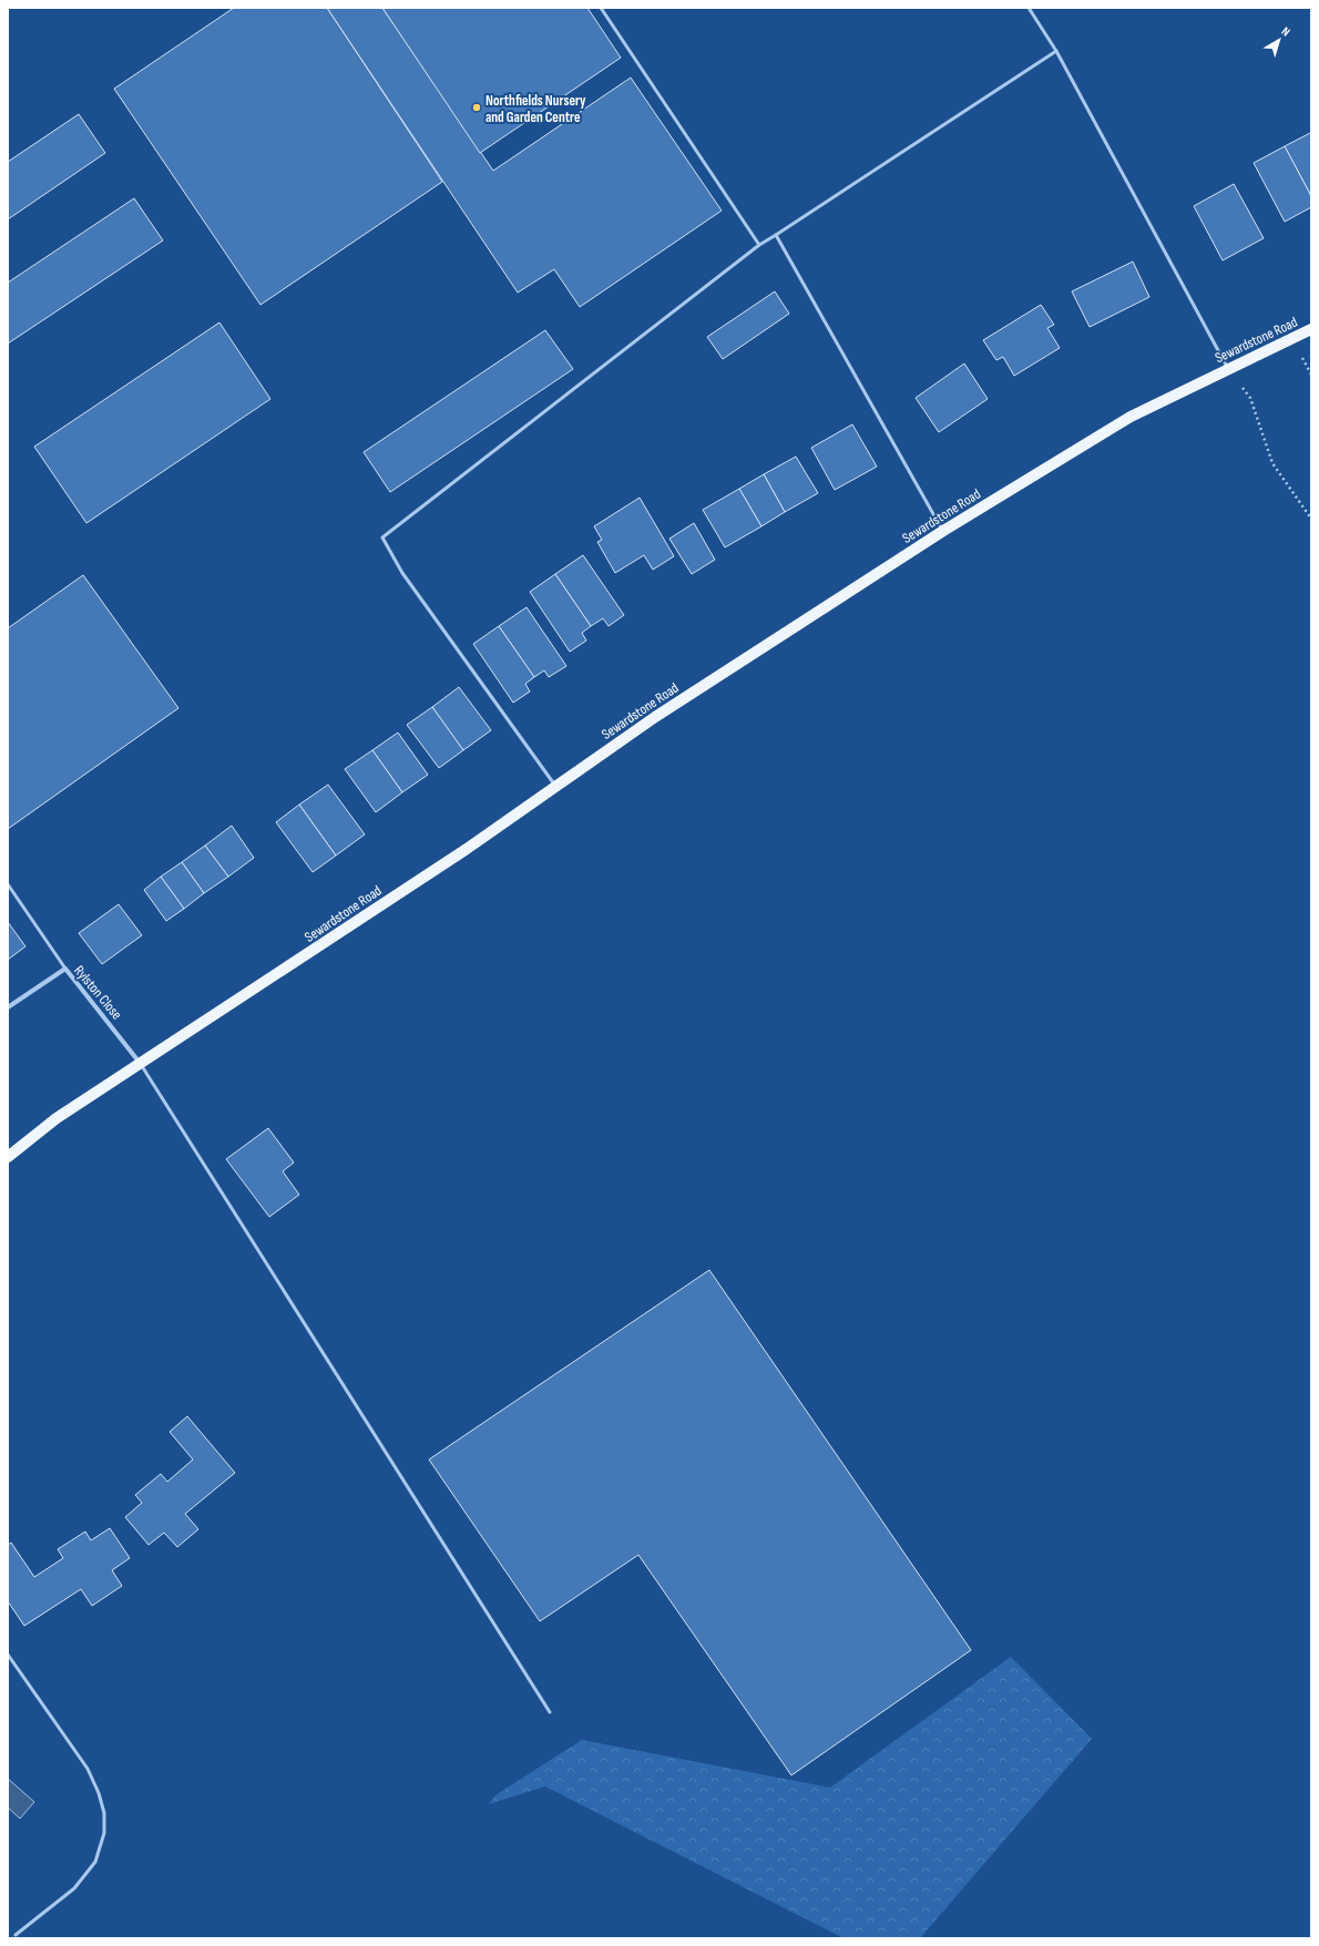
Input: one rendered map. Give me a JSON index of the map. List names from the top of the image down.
{
  "streets": {
    "main road": ["Sewardstone Road"],
    "street": ["Rylston Close"]
  },
  "crossings": [
    ["Sewardstone Road", "Rylston Close"]
  ],
  "places": ["Northfields Nursery and Garden Centre"],
  "north": "top right"
}
